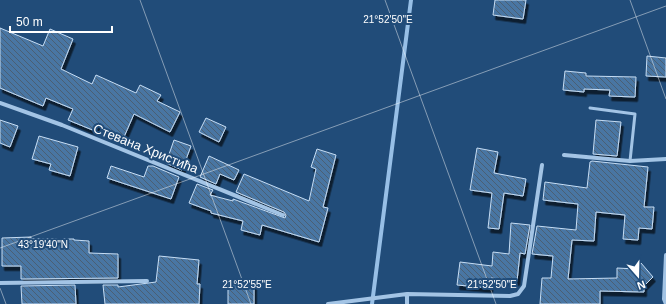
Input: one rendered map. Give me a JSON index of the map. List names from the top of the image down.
{
  "streets": {
    "street": ["Стевана Христића"]
  },
  "scale_bar": "50 m",
  "north": "bottom",
  "coordinates": ["21°52'50\"E", "43°19'40\"N", "21°52'55\"E"]
}
